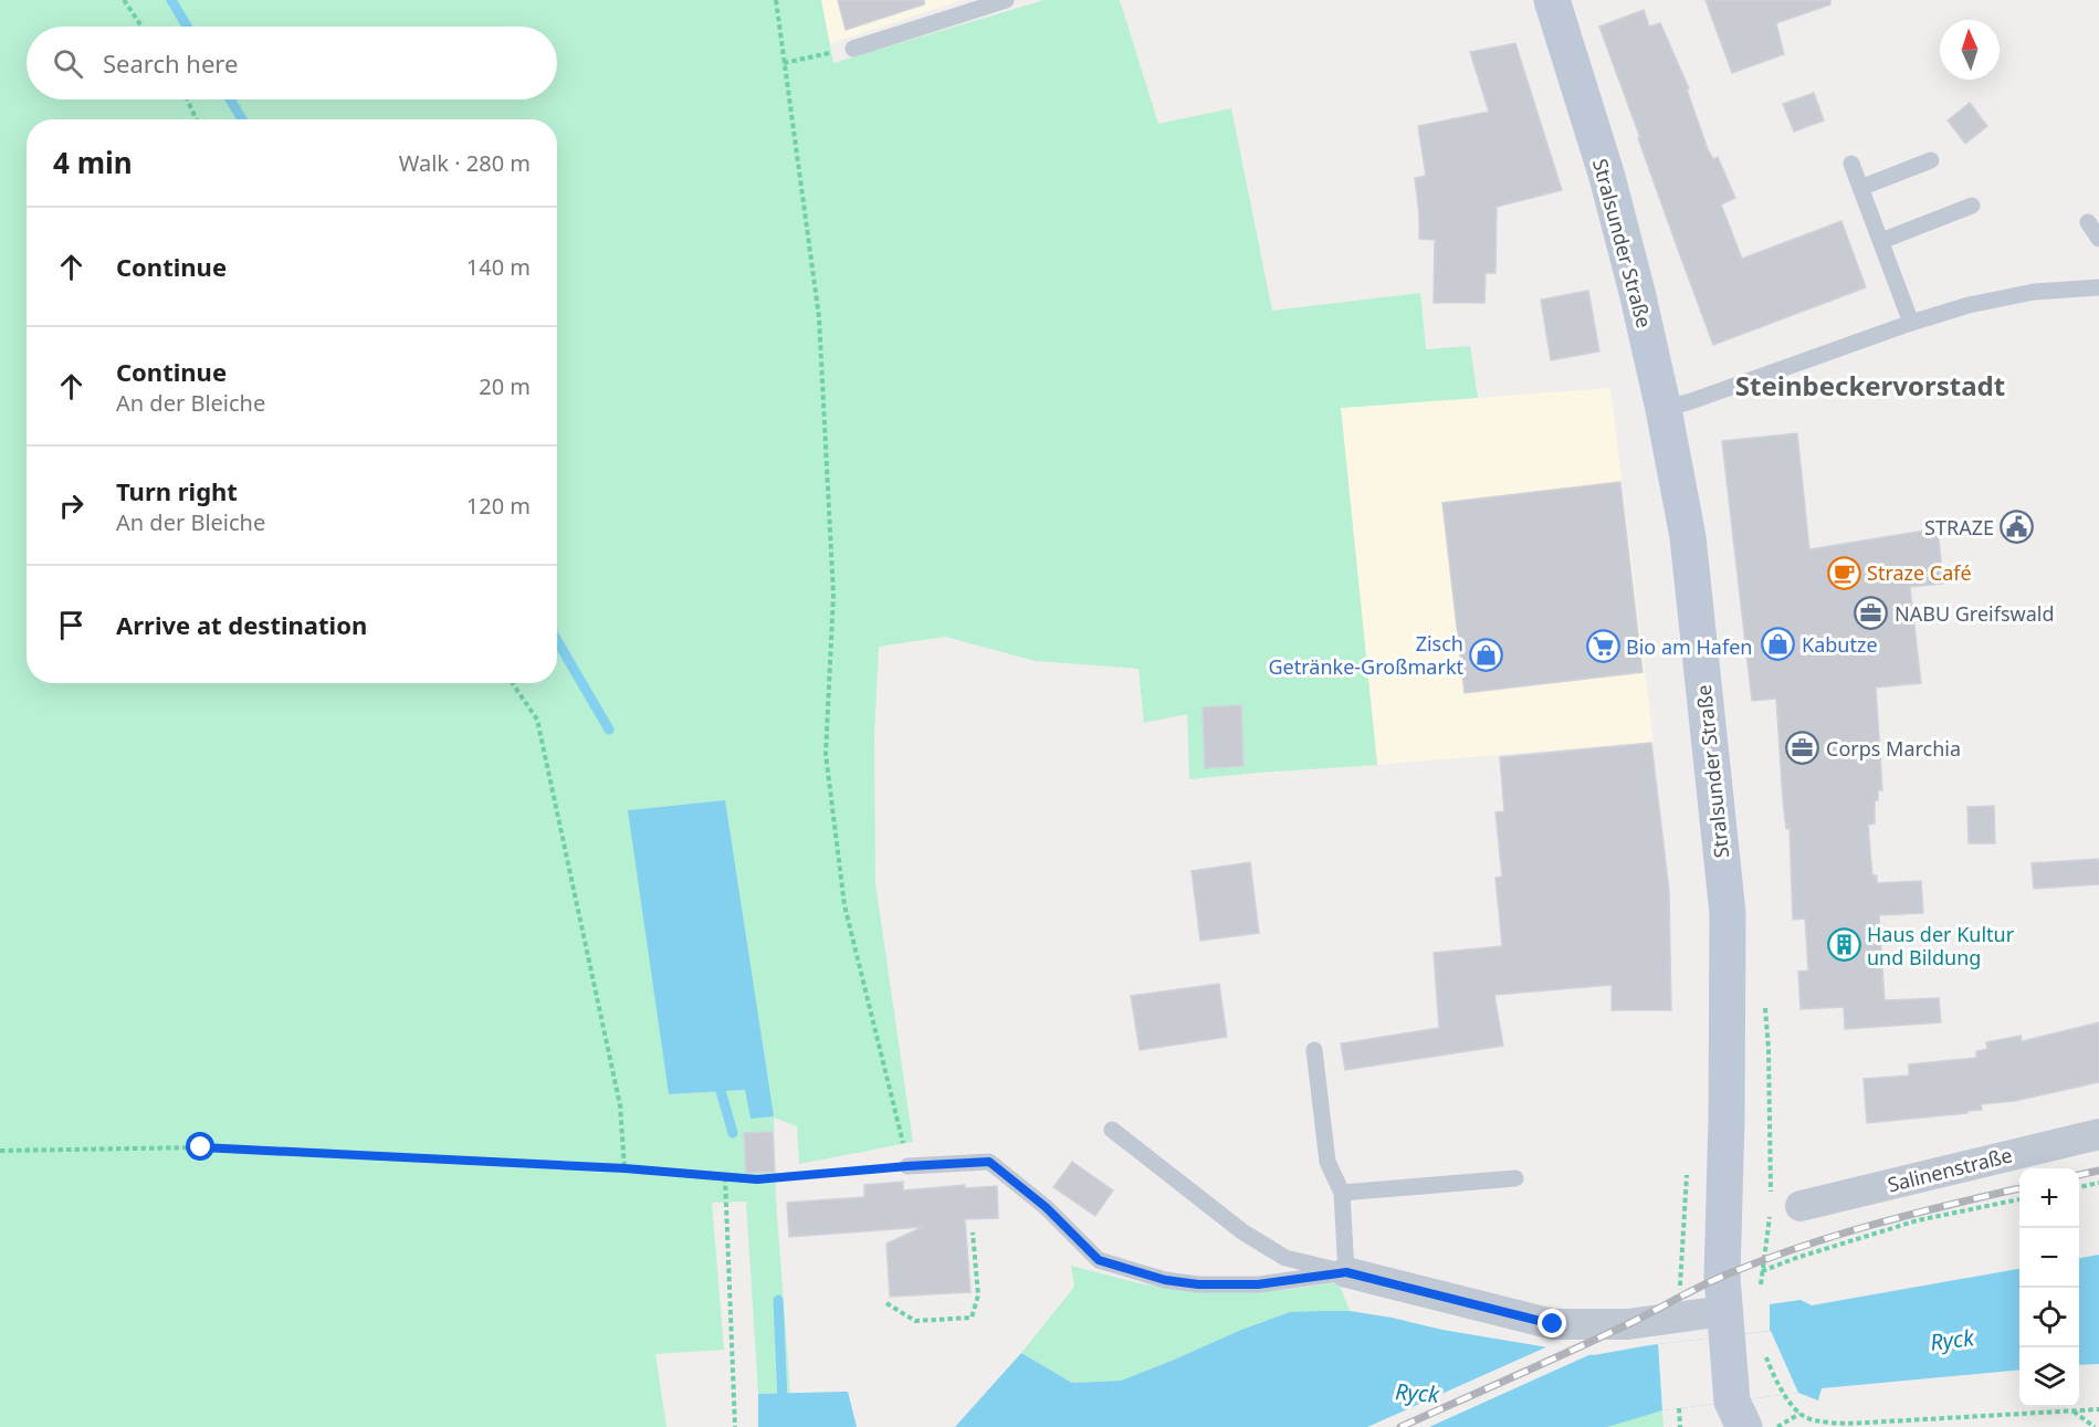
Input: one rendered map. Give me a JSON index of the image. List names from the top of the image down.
{
  "streets": {
    "main road": ["Stralsunder Straße"],
    "street": ["Salinenstraße"]
  },
  "districts": ["Steinbeckervorstadt"],
  "water": ["Ryck"],
  "places": {
    "public building": ["STRAZE"],
    "cafe": ["Straze Café"],
    "office": ["NABU Greifswald", "Corps Marchia"],
    "shop": ["Kabutze", "Zisch Getränke-Großmarkt"],
    "supermarket": ["Bio am Hafen"],
    "building": ["Haus der Kultur und Bildung"]
  },
  "north": "top",
  "page": {
    "search": "Search here",
    "heading": ["4 min", "Walk · 280 m"],
    "list": [
      ["Continue", "140 m"],
      ["Continue", "An der Bleiche", "20 m"],
      ["Turn right", "An der Bleiche", "120 m"],
      "Arrive at destination"
    ],
    "map_buttons": ["+", "−"]
  }
}
